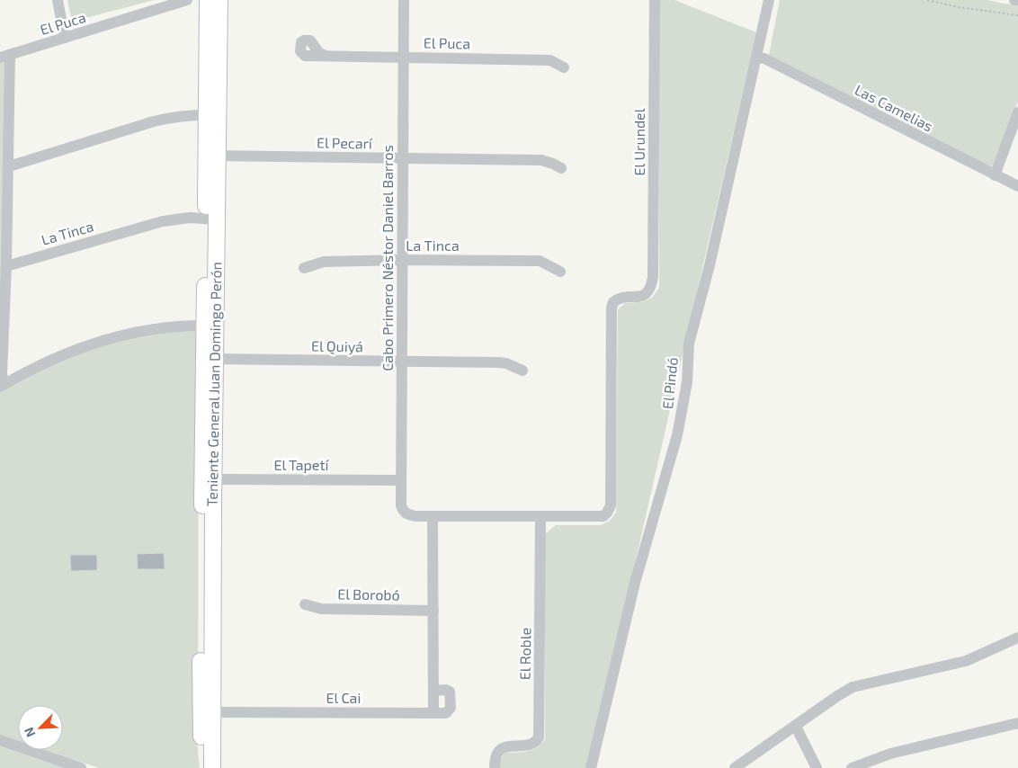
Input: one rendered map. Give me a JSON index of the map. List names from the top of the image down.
{
  "streets": {
    "main road": ["Teniente General Juan Domingo Perón"],
    "street": [
      "El Puca",
      "Las Camelias",
      "El Urundel",
      "El Pecarí",
      "La Tinca",
      "Cabo Primero Néstor Daniel Barros",
      "El Quiyá",
      "El Pindó",
      "El Tapetí",
      "El Borobó",
      "El Roble",
      "El Cai"
    ]
  },
  "crossings": [
    ["El Puca", "Cabo Primero Néstor Daniel Barros"],
    ["Las Camelias", "El Pindó"],
    ["El Urundel", "El Roble"],
    ["El Pecarí", "Cabo Primero Néstor Daniel Barros"],
    ["El Pecarí", "Teniente General Juan Domingo Perón"],
    ["La Tinca", "Cabo Primero Néstor Daniel Barros"],
    ["La Tinca", "Teniente General Juan Domingo Perón"],
    ["Cabo Primero Néstor Daniel Barros", "El Quiyá"],
    ["Cabo Primero Néstor Daniel Barros", "El Tapetí"],
    ["El Quiyá", "Teniente General Juan Domingo Perón"],
    ["Teniente General Juan Domingo Perón", "El Tapetí"],
    ["Teniente General Juan Domingo Perón", "El Cai"]
  ],
  "north": "bottom left"
}
